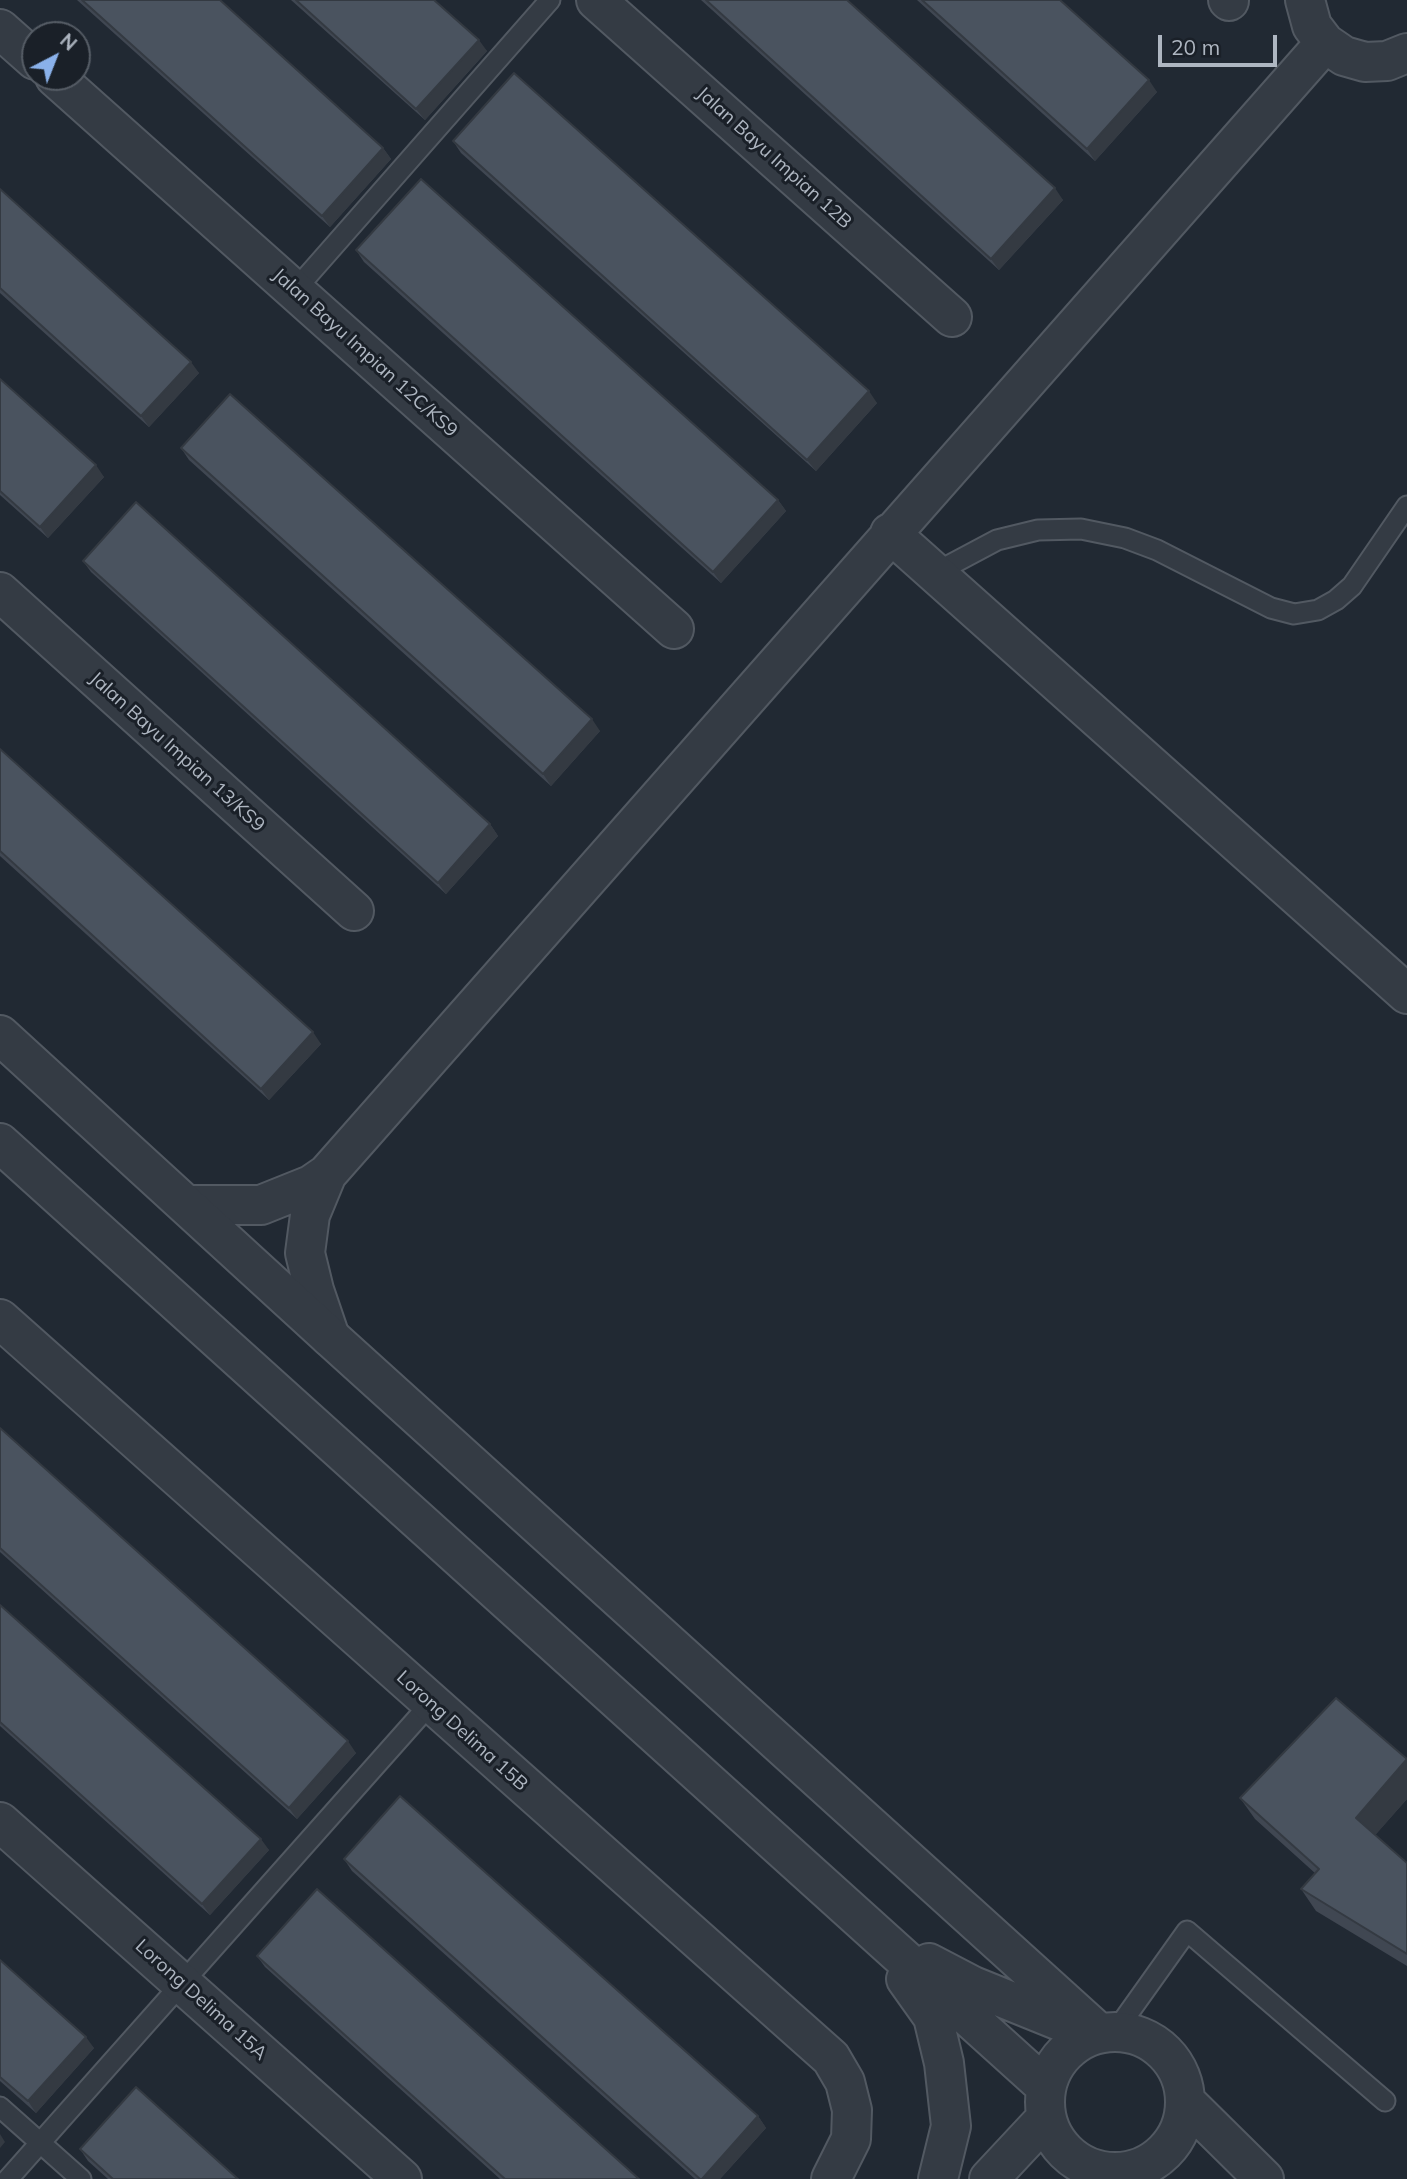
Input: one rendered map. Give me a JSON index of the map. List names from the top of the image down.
{
  "streets": {
    "street": [
      "Jalan Bayu Impian 12B",
      "Jalan Bayu Impian 12C/KS9",
      "Jalan Bayu Impian 13/KS9",
      "Lorong Delima 15B",
      "Lorong Delima 15A"
    ]
  },
  "scale_bar": "20 m",
  "north": "top right"
}
